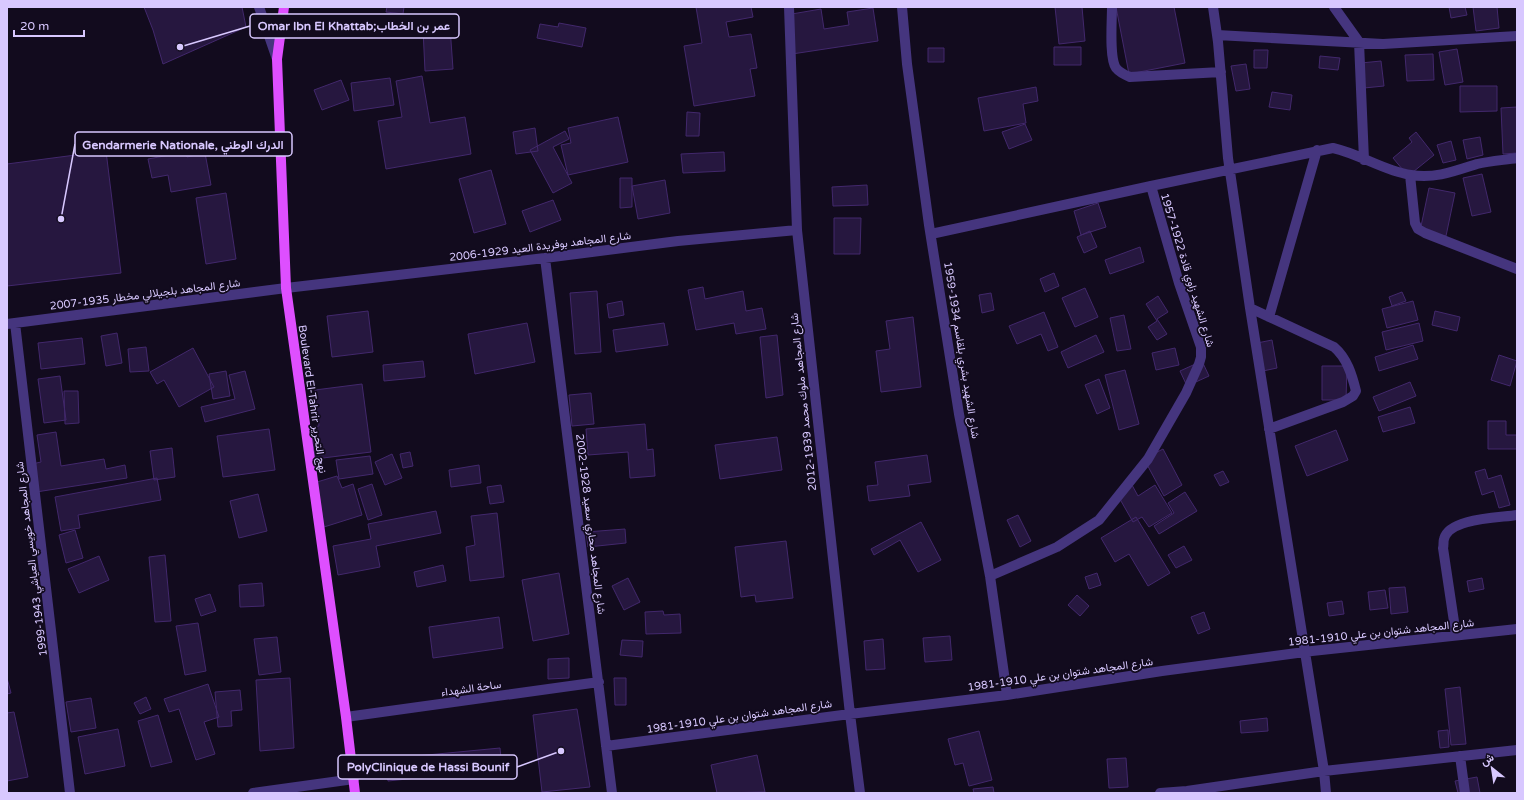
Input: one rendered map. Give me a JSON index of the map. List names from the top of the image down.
{
  "streets": {
    "main road": ["Boulevard El-Tahrir نهج التحرير"],
    "street": [
      "شارع المجاهد بوفريدة العيد 1929-2006",
      "شارع الشهيد زاوي قادة 1922-1957",
      "شارع المجاهد بلجيلالي مخطار 1935-2007",
      "شارع الشهيد بشري بلقاسم 1934-1959",
      "شارع المجاهد ملوك محمد 1939-2012",
      "شارع المجاهد محاري سعيد 1928-2002",
      "شارع المجاهد خويسي العياشي 1943-1999",
      "شارع المجاهد شتوان بن علي 1910-1981",
      "ساحة الشهداء"
    ]
  },
  "crossings": [
    ["شارع المجاهد بوفريدة العيد 1929-2006", "شارع المجاهد بلجيلالي مخطار 1935-2007"],
    ["شارع المجاهد بوفريدة العيد 1929-2006", "Boulevard El-Tahrir نهج التحرير"],
    ["شارع المجاهد بوفريدة العيد 1929-2006", "شارع المجاهد ملوك محمد 1939-2012"],
    ["شارع المجاهد بوفريدة العيد 1929-2006", "شارع المجاهد محاري سعيد 1928-2002"],
    ["شارع الشهيد زاوي قادة 1922-1957", "شارع الشهيد بشري بلقاسم 1934-1959"],
    ["شارع المجاهد بلجيلالي مخطار 1935-2007", "Boulevard El-Tahrir نهج التحرير"],
    ["شارع المجاهد بلجيلالي مخطار 1935-2007", "شارع المجاهد خويسي العياشي 1943-1999"],
    ["شارع الشهيد بشري بلقاسم 1934-1959", "شارع المجاهد شتوان بن علي 1910-1981"],
    ["Boulevard El-Tahrir نهج التحرير", "ساحة الشهداء"],
    ["شارع المجاهد ملوك محمد 1939-2012", "شارع المجاهد شتوان بن علي 1910-1981"],
    ["شارع المجاهد محاري سعيد 1928-2002", "شارع المجاهد شتوان بن علي 1910-1981"],
    ["شارع المجاهد محاري سعيد 1928-2002", "ساحة الشهداء"]
  ],
  "places": ["Omar Ibn El Khattab;عمر بن الخطاب", "Gendarmerie Nationale, الدرك الوطني", "PolyClinique de Hassi Bounif"],
  "scale_bar": "20 m",
  "north": "top left"
}
